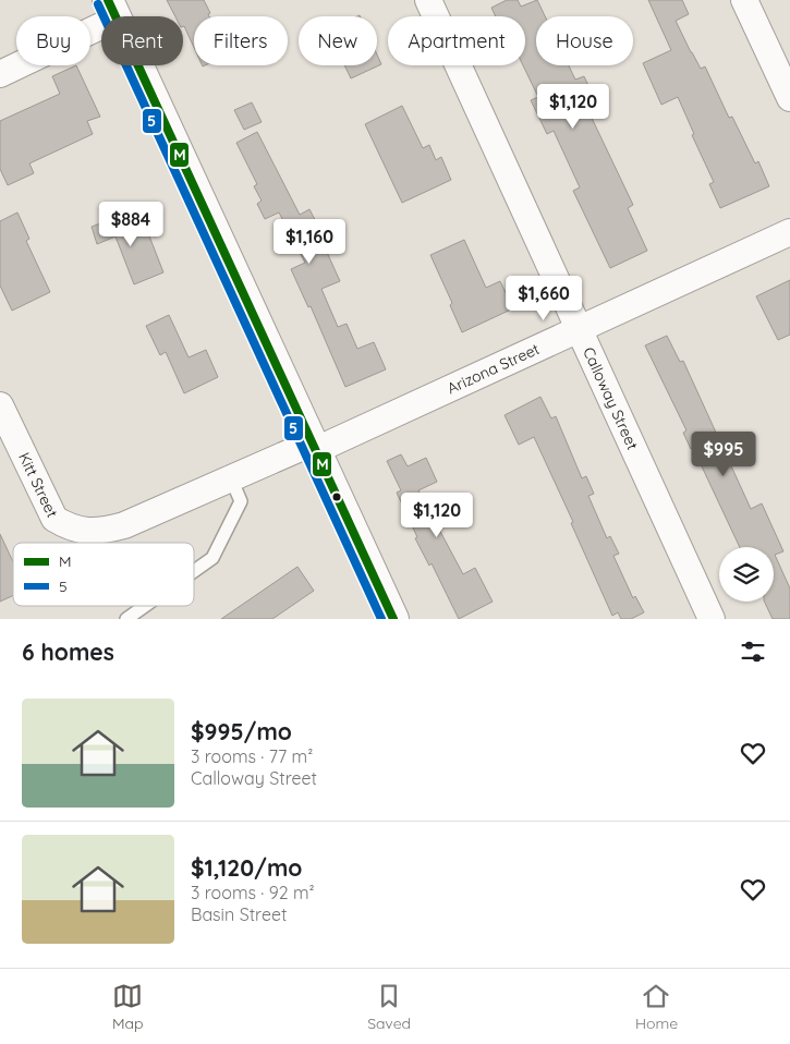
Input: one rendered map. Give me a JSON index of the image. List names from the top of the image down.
{
  "streets": {
    "street": ["Arizona Street", "Calloway Street", "Kitt Street"]
  },
  "crossings": [
    ["Arizona Street", "Calloway Street"],
    ["Arizona Street", "Kitt Street"]
  ],
  "lines": ["transit line M", "transit line 5"],
  "legend": ["M", "5"],
  "page": {
    "chip": [
      "Buy",
      "Rent",
      "Filters",
      "New",
      "Apartment",
      "House"
    ],
    "price": [
      "$1,120",
      "$884",
      "$1,160",
      "$1,660",
      "$995",
      "$1,120"
    ],
    "heading": "6 homes",
    "list": [
      {
        "name": "$995/mo",
        "note": "3 rooms · 77 m² · Calloway Street"
      },
      {
        "name": "$1,120/mo",
        "note": "3 rooms · 92 m² · Basin Street"
      }
    ],
    "tabs": ["Map", "Saved", "Home"]
  }
}
